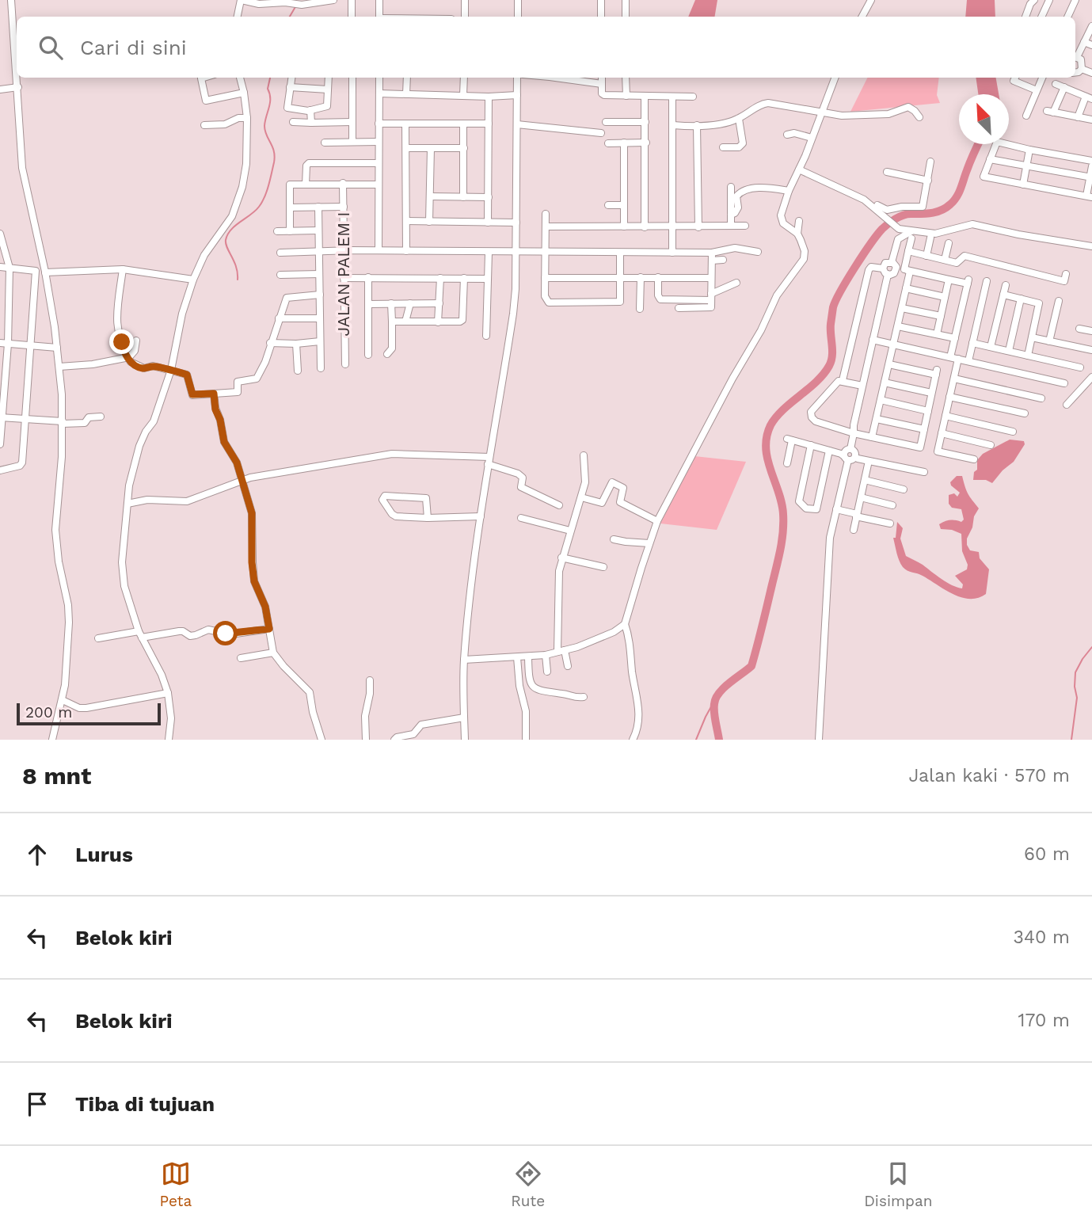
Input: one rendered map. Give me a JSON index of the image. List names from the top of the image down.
{
  "streets": {
    "street": ["JALAN PALEM I"]
  },
  "scale_bar": "200 m",
  "north": "top left",
  "page": {
    "search": "Cari di sini",
    "scale": "200 m",
    "heading": ["8 mnt", "Jalan kaki · 570 m"],
    "list": [
      ["Lurus", "60 m"],
      ["Belok kiri", "340 m"],
      ["Belok kiri", "170 m"],
      "Tiba di tujuan"
    ],
    "nav": ["Peta", "Rute", "Disimpan"]
  }
}
